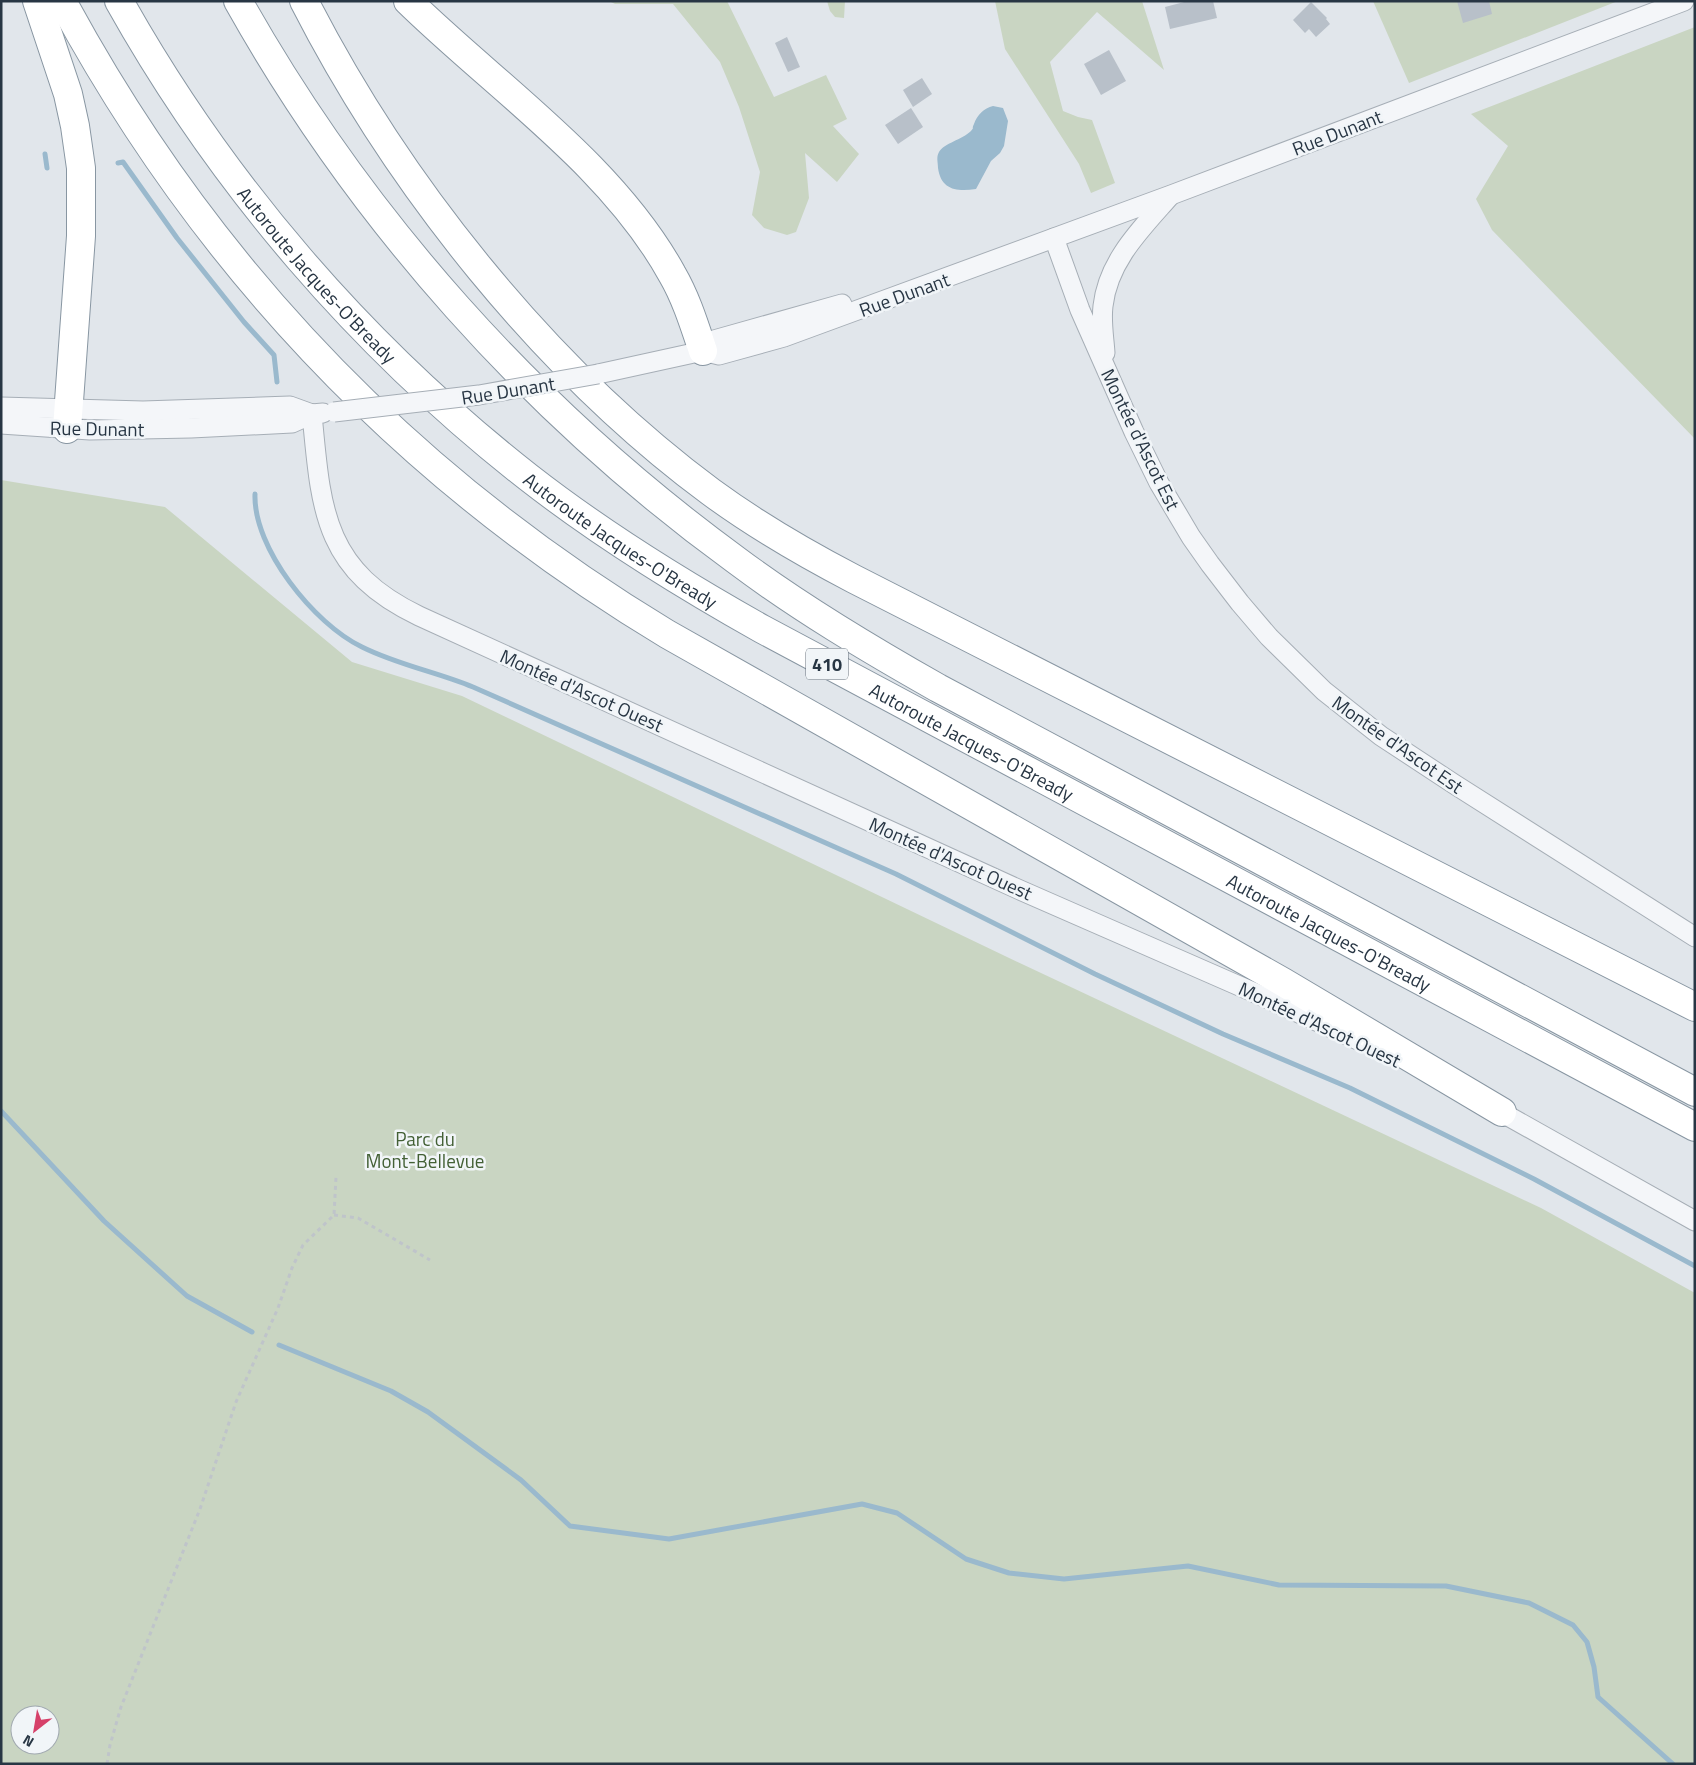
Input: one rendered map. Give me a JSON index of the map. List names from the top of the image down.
{
  "streets": {
    "highway": ["Autoroute Jacques-O'Bready", "410"],
    "street": ["Rue Dunant", "Montée d'Ascot Est", "Montée d'Ascot Ouest"]
  },
  "crossings": [
    ["Rue Dunant", "Montée d'Ascot Est"],
    ["Rue Dunant", "Montée d'Ascot Ouest"]
  ],
  "parks": ["Parc du Mont-Bellevue"],
  "north": "bottom left"
}
